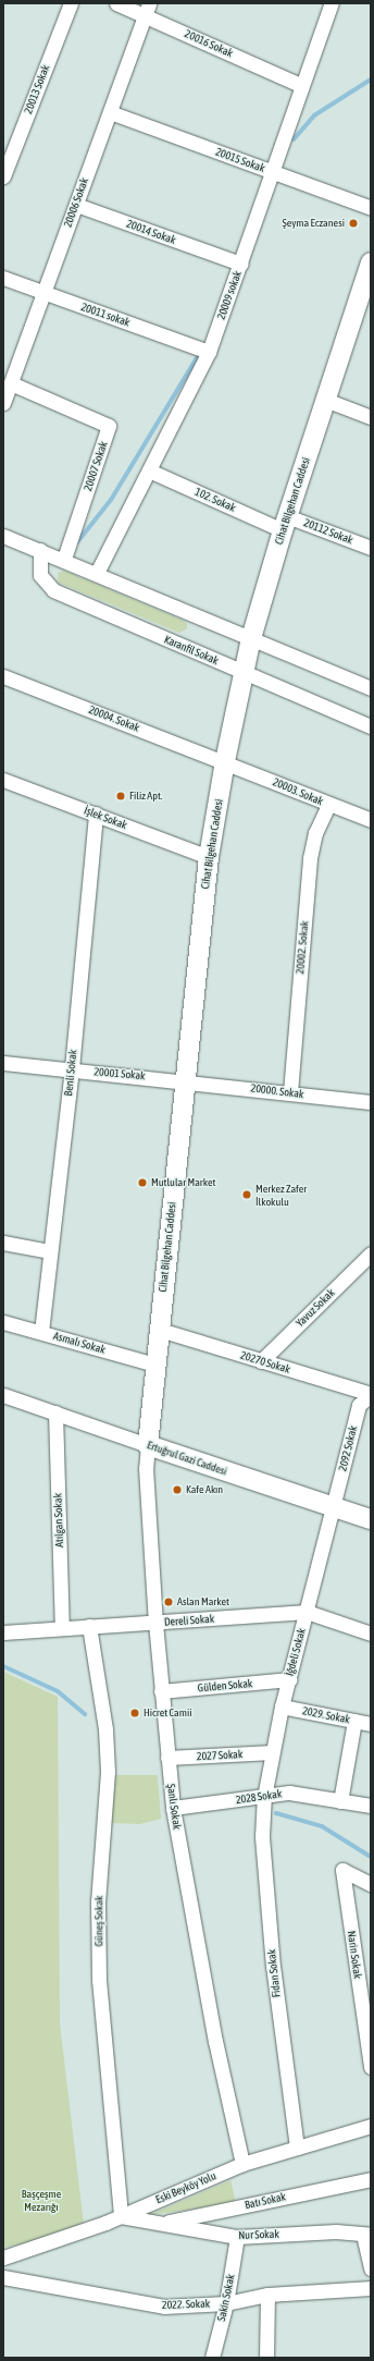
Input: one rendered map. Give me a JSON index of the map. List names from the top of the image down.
{
  "streets": {
    "main road": ["Cihat Bilgehan Caddesi", "Ertuğrul Gazi Caddesi"],
    "street": [
      "20016 Sokak",
      "20013 Sokak",
      "20015 Sokak",
      "20006 Sokak",
      "20014 Sokak",
      "20009 sokak",
      "20011 sokak",
      "20007 Sokak",
      "102. Sokak",
      "20112 Sokak",
      "Karanfil Sokak",
      "20004. Sokak",
      "20003. Sokak",
      "İşlek Sokak",
      "20002. Sokak",
      "Benli Sokak",
      "20001 Sokak",
      "20000. Sokak",
      "Yavuz Sokak",
      "Asmalı Sokak",
      "20270 Sokak",
      "2092 Sokak",
      "Atılgan Sokak",
      "Dereli Sokak",
      "İğdeli Sokak",
      "Gülden Sokak",
      "2029. Sokak",
      "2027 Sokak",
      "2028 Sokak",
      "Şanlı Sokak",
      "Güneş Sokak",
      "Narin Sokak",
      "Fidan Sokak",
      "Eski Beyköy Yolu",
      "Batı Sokak",
      "Nur Sokak",
      "Sakin Sokak",
      "2022. Sokak"
    ]
  },
  "crossings": [
    ["20016 Sokak", "20006 Sokak"],
    ["20016 Sokak", "20009 sokak"],
    ["20015 Sokak", "20006 Sokak"],
    ["20015 Sokak", "20009 sokak"],
    ["20006 Sokak", "20014 Sokak"],
    ["20006 Sokak", "20011 sokak"],
    ["20006 Sokak", "20007 Sokak"],
    ["20014 Sokak", "20009 sokak"],
    ["20009 sokak", "20011 sokak"],
    ["20009 sokak", "102. Sokak"],
    ["102. Sokak", "Cihat Bilgehan Caddesi"],
    ["102. Sokak", "20112 Sokak"],
    ["Cihat Bilgehan Caddesi", "20112 Sokak"],
    ["Cihat Bilgehan Caddesi", "Karanfil Sokak"],
    ["Cihat Bilgehan Caddesi", "20004. Sokak"],
    ["Cihat Bilgehan Caddesi", "20003. Sokak"],
    ["Cihat Bilgehan Caddesi", "İşlek Sokak"],
    ["Cihat Bilgehan Caddesi", "20001 Sokak"],
    ["Cihat Bilgehan Caddesi", "20000. Sokak"],
    ["Cihat Bilgehan Caddesi", "Asmalı Sokak"],
    ["Cihat Bilgehan Caddesi", "20270 Sokak"],
    ["Cihat Bilgehan Caddesi", "Ertuğrul Gazi Caddesi"],
    ["Cihat Bilgehan Caddesi", "Şanlı Sokak"],
    ["20004. Sokak", "20003. Sokak"],
    ["20003. Sokak", "20002. Sokak"],
    ["İşlek Sokak", "Benli Sokak"],
    ["20002. Sokak", "20000. Sokak"],
    ["Benli Sokak", "20001 Sokak"],
    ["Benli Sokak", "Asmalı Sokak"],
    ["20001 Sokak", "20000. Sokak"],
    ["Yavuz Sokak", "20270 Sokak"],
    ["20270 Sokak", "2092 Sokak"],
    ["2092 Sokak", "Ertuğrul Gazi Caddesi"],
    ["2092 Sokak", "İğdeli Sokak"],
    ["Ertuğrul Gazi Caddesi", "Atılgan Sokak"],
    ["Ertuğrul Gazi Caddesi", "İğdeli Sokak"],
    ["Ertuğrul Gazi Caddesi", "Şanlı Sokak"],
    ["Atılgan Sokak", "Dereli Sokak"],
    ["Dereli Sokak", "İğdeli Sokak"],
    ["Dereli Sokak", "Şanlı Sokak"],
    ["Dereli Sokak", "Güneş Sokak"],
    ["İğdeli Sokak", "Gülden Sokak"],
    ["İğdeli Sokak", "2029. Sokak"],
    ["İğdeli Sokak", "2027 Sokak"],
    ["İğdeli Sokak", "2028 Sokak"],
    ["İğdeli Sokak", "Fidan Sokak"],
    ["Gülden Sokak", "Şanlı Sokak"],
    ["2027 Sokak", "Şanlı Sokak"],
    ["2028 Sokak", "Şanlı Sokak"],
    ["2028 Sokak", "Fidan Sokak"],
    ["Şanlı Sokak", "Eski Beyköy Yolu"],
    ["Güneş Sokak", "Eski Beyköy Yolu"],
    ["Güneş Sokak", "Nur Sokak"],
    ["Fidan Sokak", "Eski Beyköy Yolu"],
    ["Eski Beyköy Yolu", "Nur Sokak"],
    ["Batı Sokak", "Nur Sokak"],
    ["Nur Sokak", "Sakin Sokak"],
    ["Sakin Sokak", "2022. Sokak"]
  ],
  "parks": ["Başçeşme Mezarığı"],
  "places": [
    "Şeyma Eczanesi",
    "Filiz Apt.",
    "Mutlular Market",
    "Merkez Zafer İlkokulu",
    "Kafe Akın",
    "Aslan Market",
    "Hicret Camii"
  ]
}
